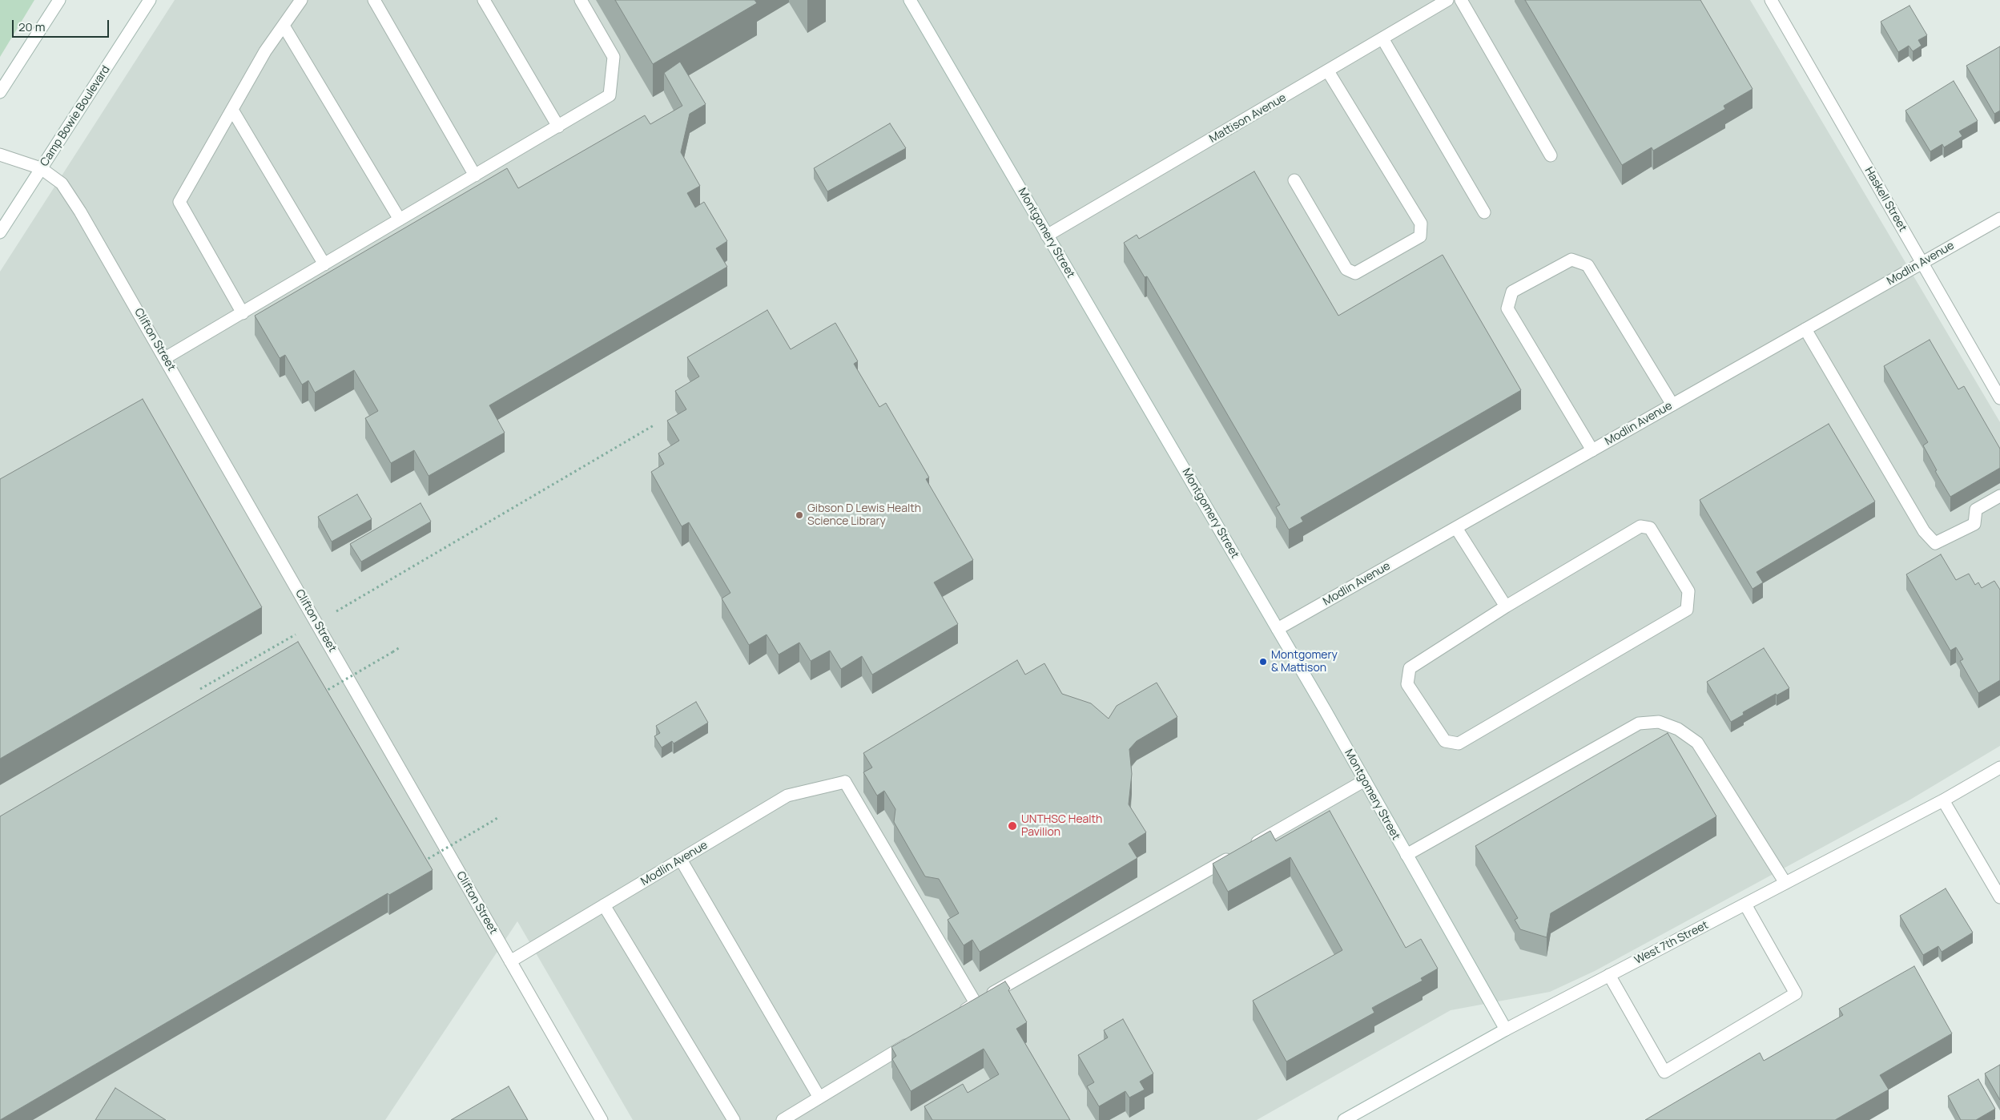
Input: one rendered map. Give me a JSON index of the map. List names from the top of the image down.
{
  "streets": {
    "street": [
      "Camp Bowie Boulevard",
      "Mattison Avenue",
      "Haskell Street",
      "Montgomery Street",
      "Modlin Avenue",
      "Clifton Street",
      "West 7th Street"
    ]
  },
  "crossings": [
    ["Camp Bowie Boulevard", "Clifton Street"],
    ["Mattison Avenue", "Montgomery Street"],
    ["Haskell Street", "Modlin Avenue"],
    ["Montgomery Street", "Modlin Avenue"],
    ["Montgomery Street", "West 7th Street"],
    ["Modlin Avenue", "Clifton Street"]
  ],
  "places": ["Gibson D Lewis Health Science Library", "Montgomery & Mattison", "UNTHSC Health Pavilion"],
  "scale_bar": "20 m"
}
